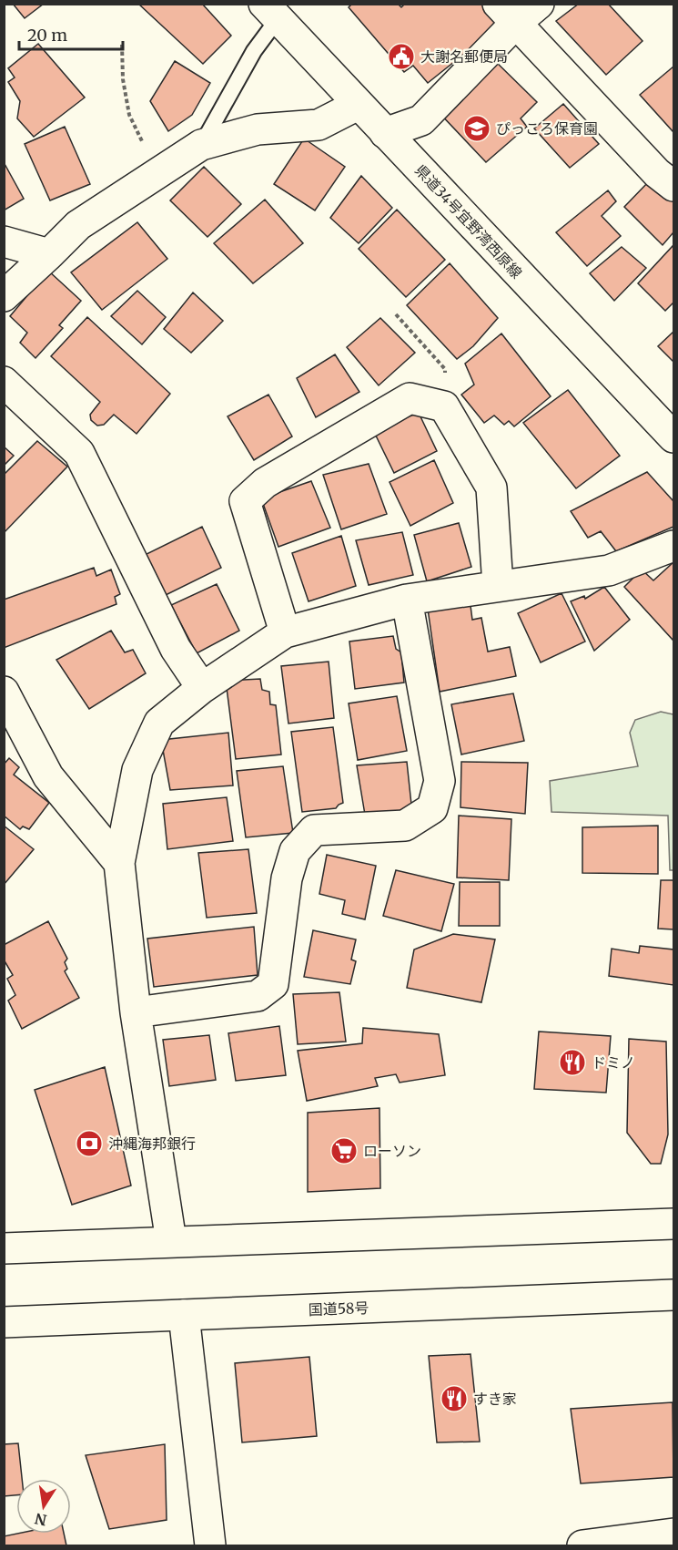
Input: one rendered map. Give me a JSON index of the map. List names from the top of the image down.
{
  "streets": {
    "main road": ["県道34号宜野湾西原線", "国道58号"]
  },
  "places": {
    "public building": ["大謝名郵便局"],
    "school or university": ["ぴっころ保育園"],
    "restaurant": ["ドミノ", "すき家"],
    "bank": ["沖縄海邦銀行"],
    "supermarket": ["ローソン"]
  },
  "scale_bar": "20 m",
  "north": "bottom"
}
